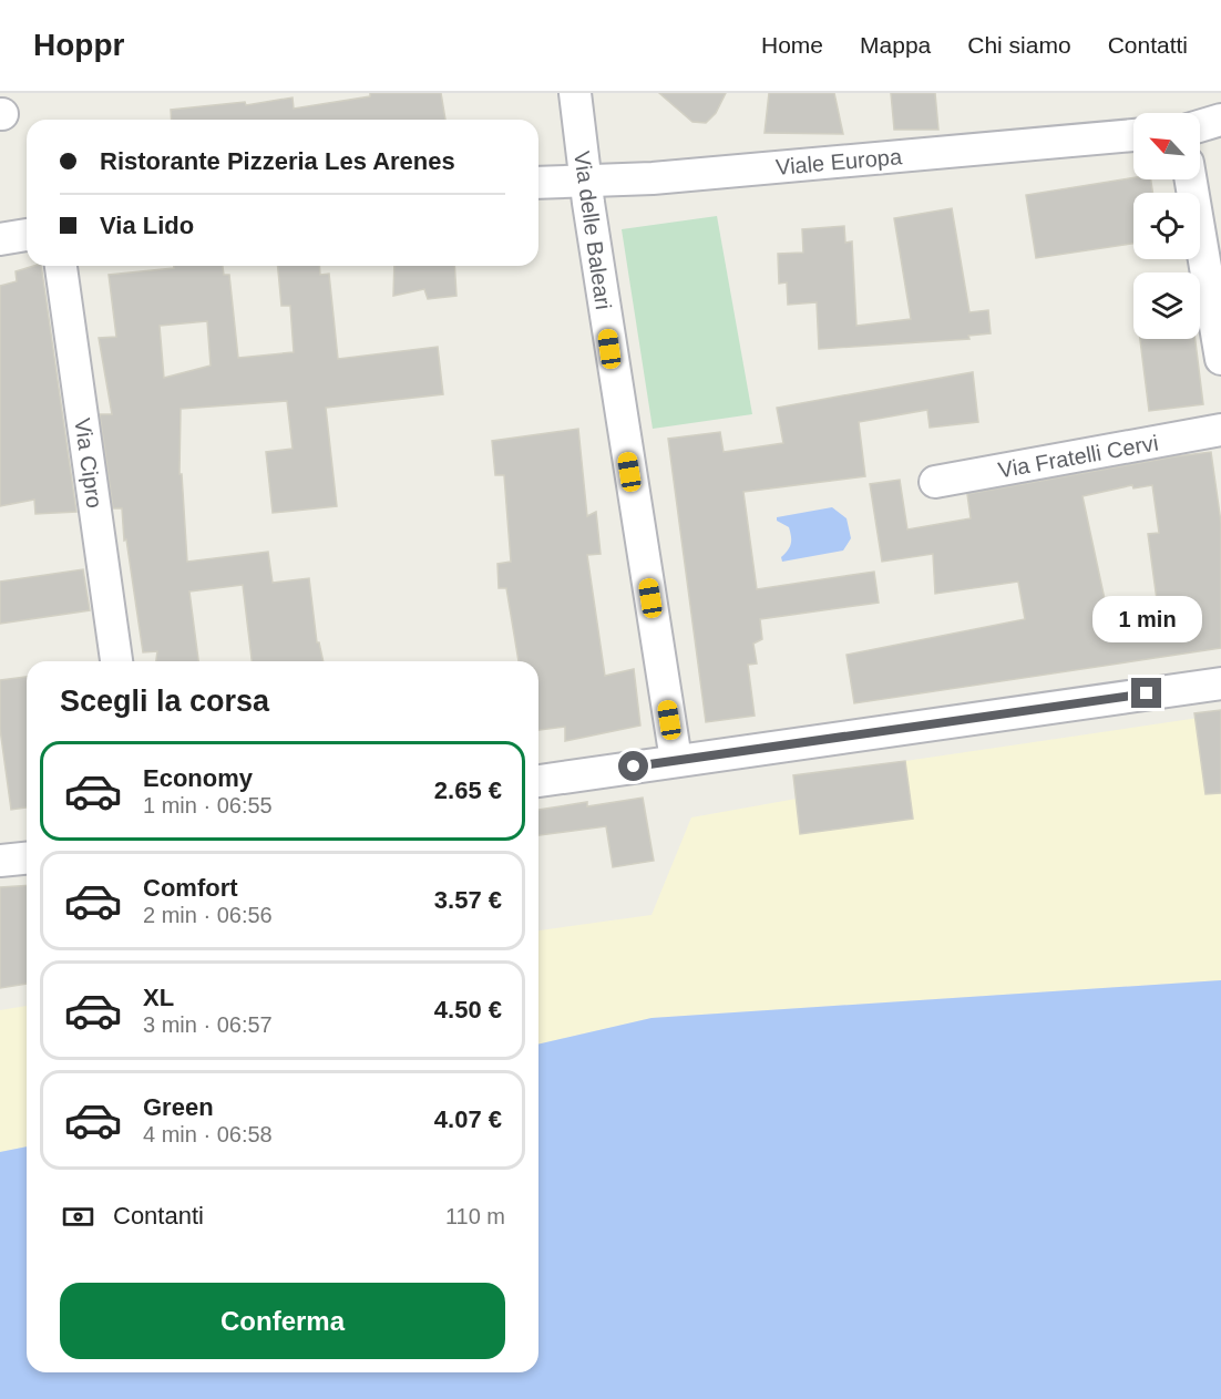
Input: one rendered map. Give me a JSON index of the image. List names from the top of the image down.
{
  "streets": {
    "street": [
      "Viale Europa",
      "Via delle Baleari",
      "Via Fratelli Cervi",
      "Via Cipro"
    ]
  },
  "crossings": [
    ["Viale Europa", "Via delle Baleari"]
  ],
  "north": "top left",
  "page": {
    "header": "Hoppr",
    "nav": [
      "Home",
      "Mappa",
      "Chi siamo",
      "Contatti"
    ],
    "banner": ["Ristorante Pizzeria Les Arenes", "Via Lido"],
    "bubble": "1 min",
    "heading": "Scegli la corsa",
    "list": [
      {
        "name": "Economy",
        "note": "1 min · 06:55",
        "value": "2.65 €"
      },
      {
        "name": "Comfort",
        "note": "2 min · 06:56",
        "value": "3.57 €"
      },
      {
        "name": "XL",
        "note": "3 min · 06:57",
        "value": "4.50 €"
      },
      {
        "name": "Green",
        "note": "4 min · 06:58",
        "value": "4.07 €"
      }
    ],
    "pay": ["Contanti", "110 m"],
    "buttons": "Conferma"
  }
}
